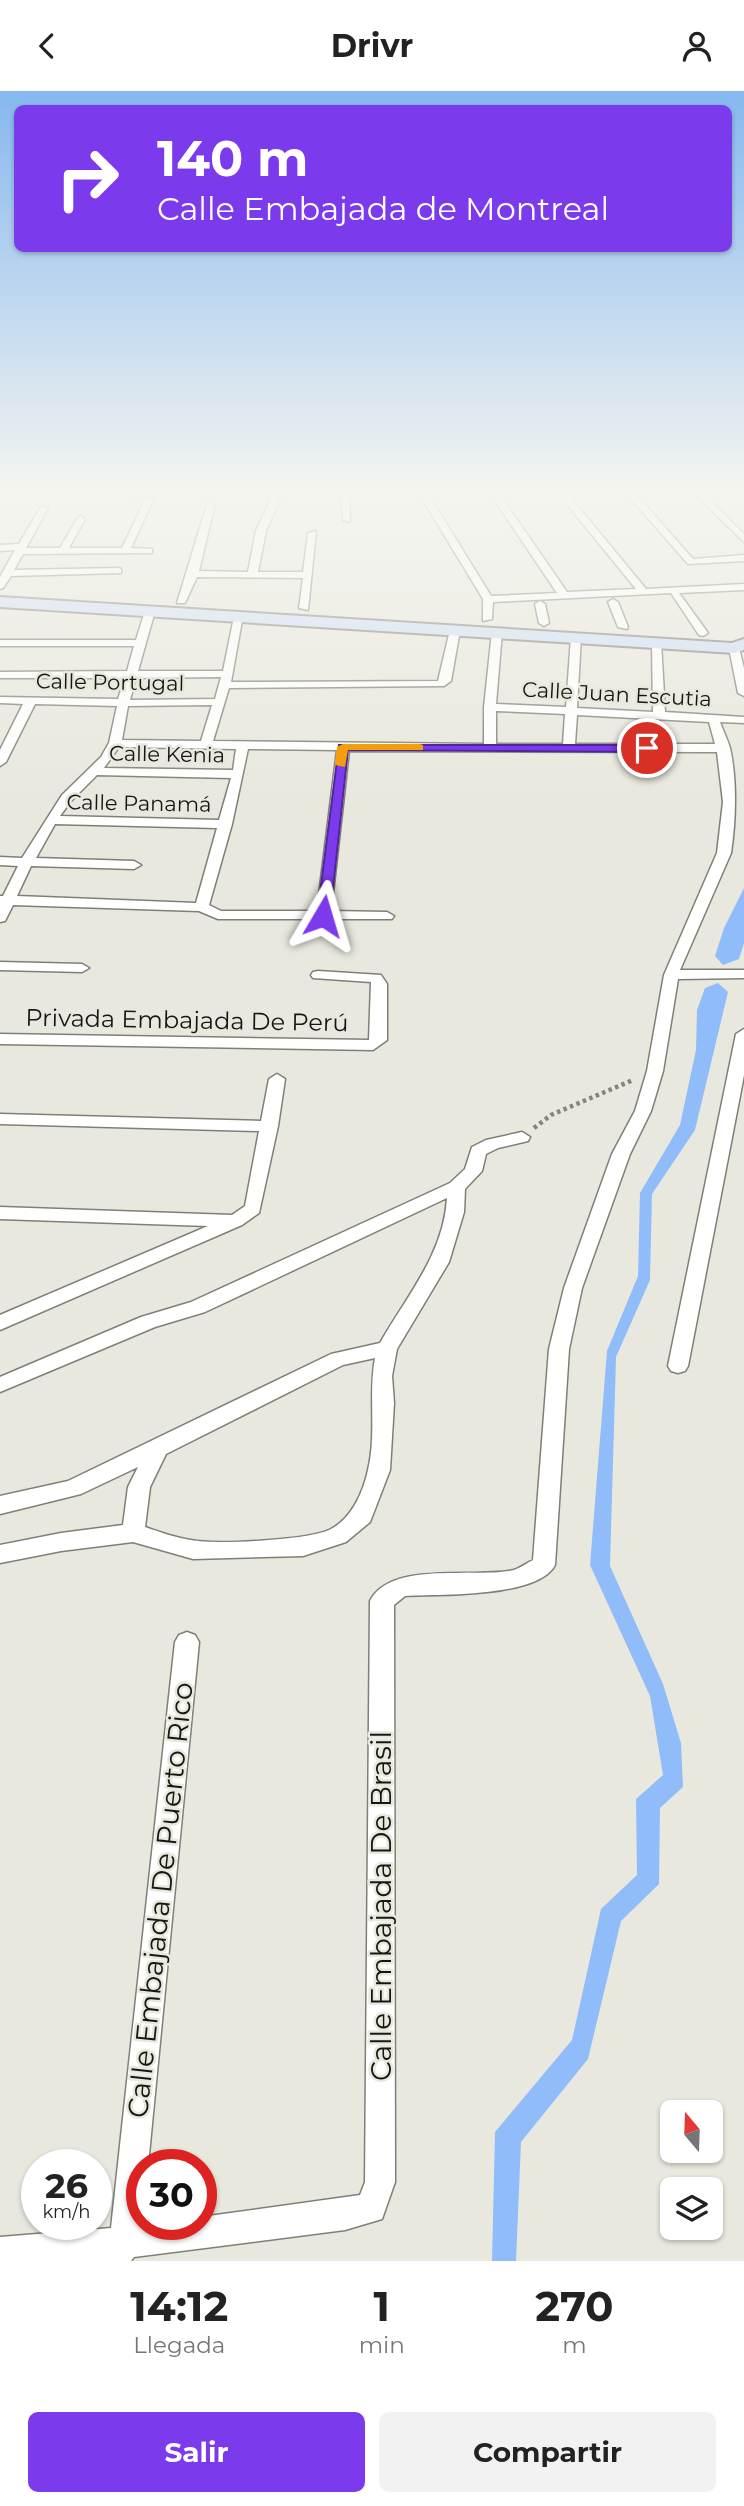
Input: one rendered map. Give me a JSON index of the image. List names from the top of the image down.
{
  "streets": {
    "street": [
      "Calle Portugal",
      "Calle Juan Escutia",
      "Calle Kenia",
      "Calle Panamá",
      "Privada Embajada De Perú",
      "Calle Embajada De Puerto Rico",
      "Calle Embajada De Brasil"
    ]
  },
  "crossings": [
    ["Calle Embajada De Puerto Rico", "Calle Embajada De Brasil"]
  ],
  "north": "top",
  "page": {
    "header": "Drivr",
    "turn": ["140 m", "Calle Embajada de Montreal"],
    "speed": "26 km/h",
    "limit": "30",
    "eta": [
      "14:12",
      "Llegada",
      "1",
      "min",
      "270",
      "m"
    ],
    "buttons": ["Salir", "Compartir"]
  }
}
